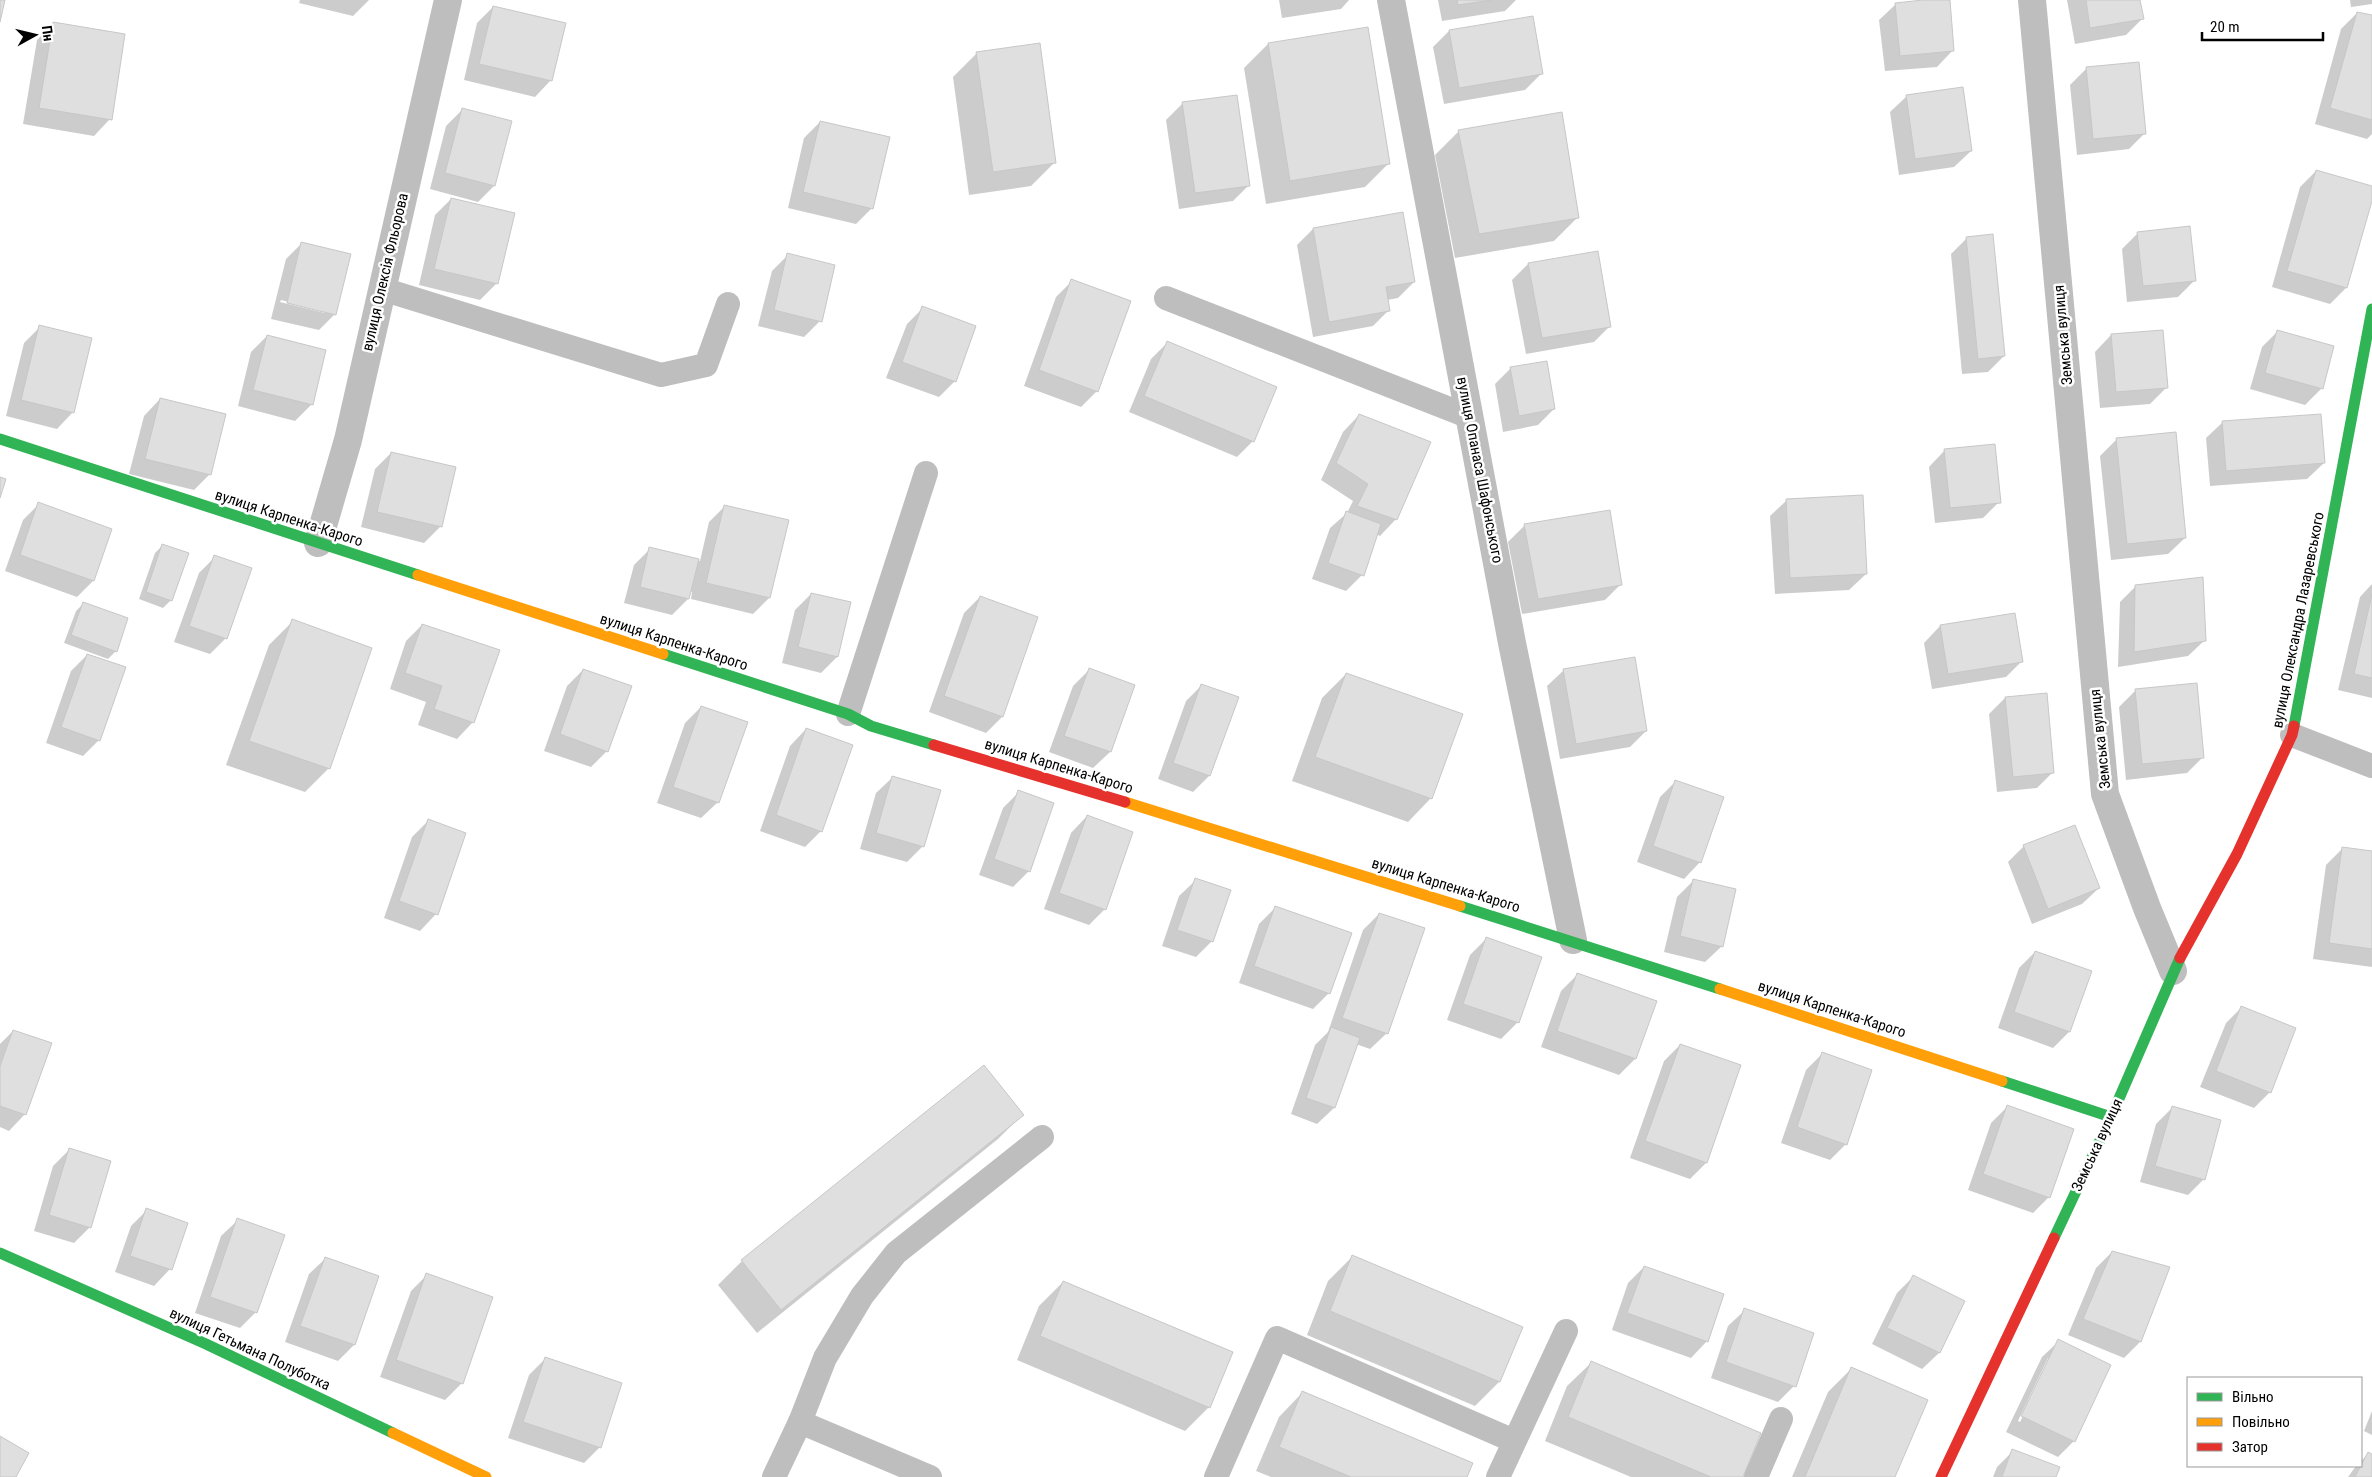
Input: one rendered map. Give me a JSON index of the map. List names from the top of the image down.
{
  "streets": {
    "street": [
      "вулиця Олексія Фльорова",
      "Земська вулиця",
      "вулиця Опанаса Шафонського",
      "вулиця Карпенка-Карого",
      "вулиця Олександра Лазаревського",
      "вулиця Гетьмана Полуботка"
    ]
  },
  "crossings": [
    ["вулиця Олексія Фльорова", "вулиця Карпенка-Карого"],
    ["Земська вулиця", "вулиця Карпенка-Карого"],
    ["Земська вулиця", "вулиця Олександра Лазаревського"],
    ["вулиця Опанаса Шафонського", "вулиця Карпенка-Карого"]
  ],
  "legend": ["Вільно", "Повільно", "Затор"],
  "scale_bar": "20 m",
  "north": "right"
}
